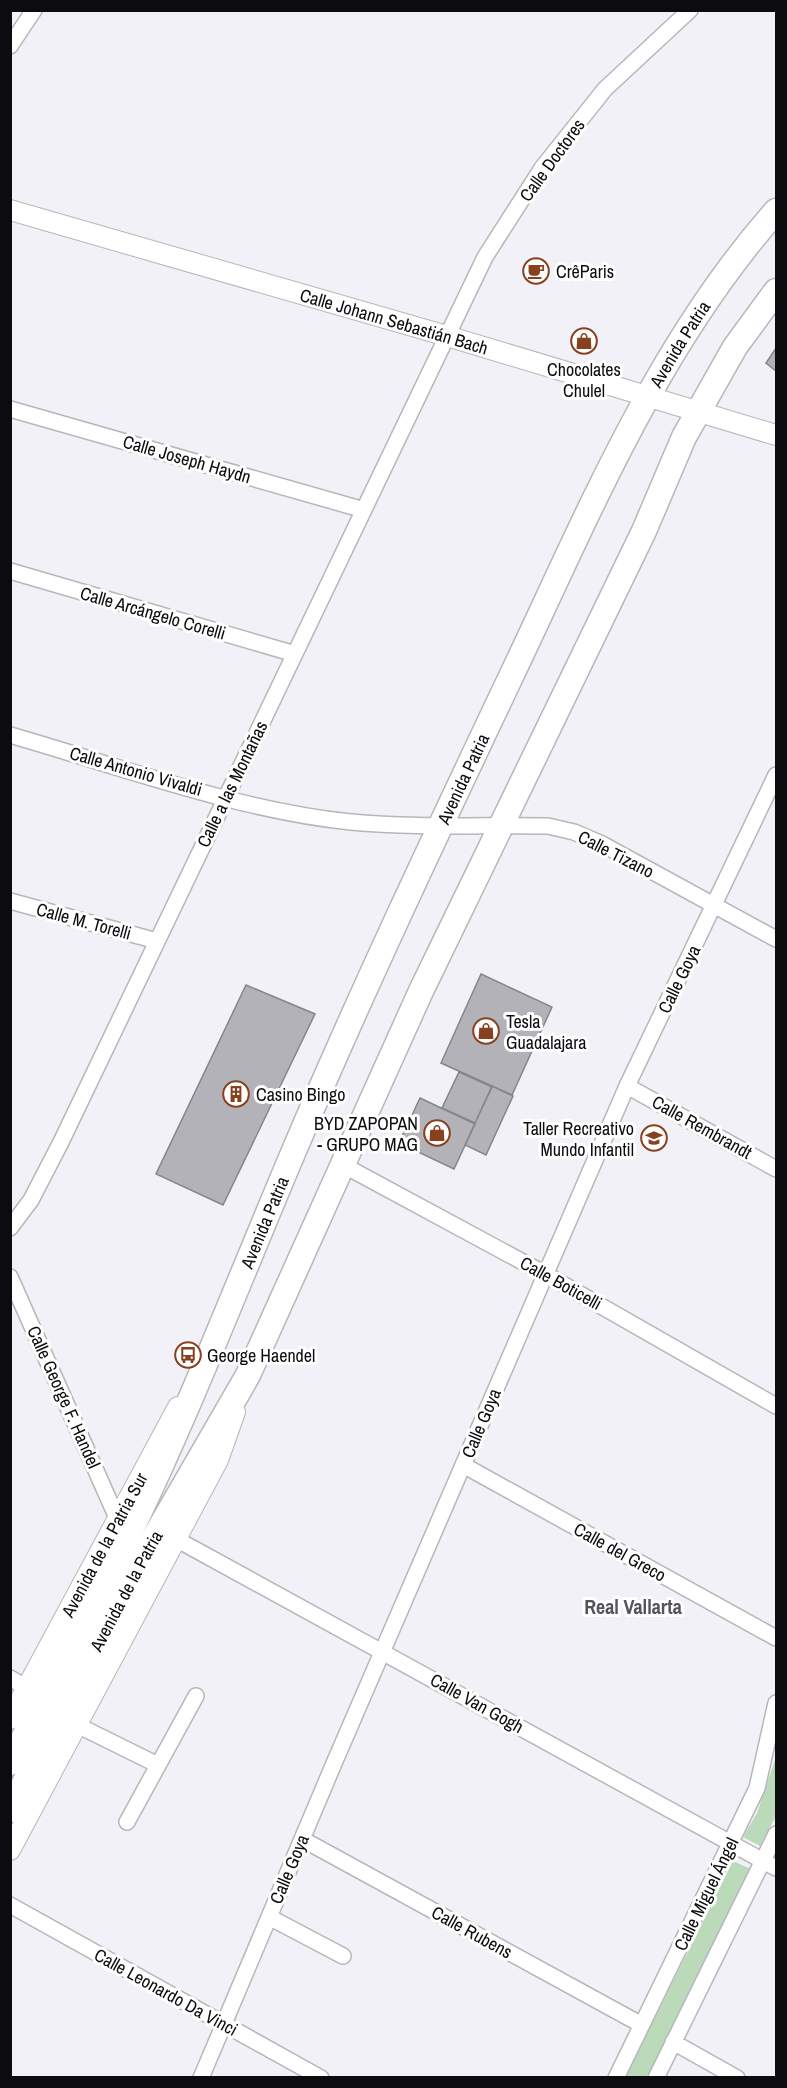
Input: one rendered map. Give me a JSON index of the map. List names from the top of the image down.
{
  "streets": {
    "main road": ["Avenida Patria", "Avenida de la Patria"],
    "street": [
      "Calle Doctores",
      "Calle Johann Sebastián Bach",
      "Calle Joseph Haydn",
      "Calle Arcángelo Corelli",
      "Calle Antonio Vivaldi",
      "Calle a las Montañas",
      "Calle Tizano",
      "Calle M. Torelli",
      "Calle Goya",
      "Calle Rembrandt",
      "Calle Boticelli",
      "Calle George F. Handel",
      "Avenida de la Patria Sur",
      "Calle del Greco",
      "Calle Van Gogh",
      "Calle Miguel Ángel",
      "Calle Rubens",
      "Calle Leonardo Da Vinci"
    ]
  },
  "crossings": [
    ["Calle Doctores", "Calle Johann Sebastián Bach"],
    ["Calle Doctores", "Calle a las Montañas"],
    ["Calle Johann Sebastián Bach", "Avenida Patria"],
    ["Calle Johann Sebastián Bach", "Calle a las Montañas"],
    ["Avenida Patria", "Calle Antonio Vivaldi"],
    ["Avenida Patria", "Calle Tizano"],
    ["Avenida Patria", "Avenida de la Patria Sur"],
    ["Avenida Patria", "Avenida de la Patria"],
    ["Calle Joseph Haydn", "Calle a las Montañas"],
    ["Calle Arcángelo Corelli", "Calle a las Montañas"],
    ["Calle Antonio Vivaldi", "Calle a las Montañas"],
    ["Calle Antonio Vivaldi", "Calle Tizano"],
    ["Calle a las Montañas", "Calle M. Torelli"],
    ["Calle Tizano", "Calle Goya"],
    ["Calle Goya", "Calle Rembrandt"],
    ["Calle Goya", "Calle Boticelli"],
    ["Calle Goya", "Calle del Greco"],
    ["Calle Goya", "Calle Van Gogh"],
    ["Calle Goya", "Calle Rubens"],
    ["Calle Goya", "Calle Leonardo Da Vinci"],
    ["Calle George F. Handel", "Avenida de la Patria Sur"],
    ["Avenida de la Patria Sur", "Avenida de la Patria"],
    ["Calle Van Gogh", "Calle Miguel Ángel"],
    ["Calle Miguel Ángel", "Calle Rubens"]
  ],
  "districts": ["Real Vallarta"],
  "places": {
    "cafe": ["CrêParis"],
    "shop": ["Chocolates Chulel", "Tesla Guadalajara", "BYD ZAPOPAN - GRUPO MAG"],
    "building": ["Casino Bingo"],
    "school or university": ["Taller Recreativo Mundo Infantil"],
    "bus stop": ["George Haendel"]
  }
}
